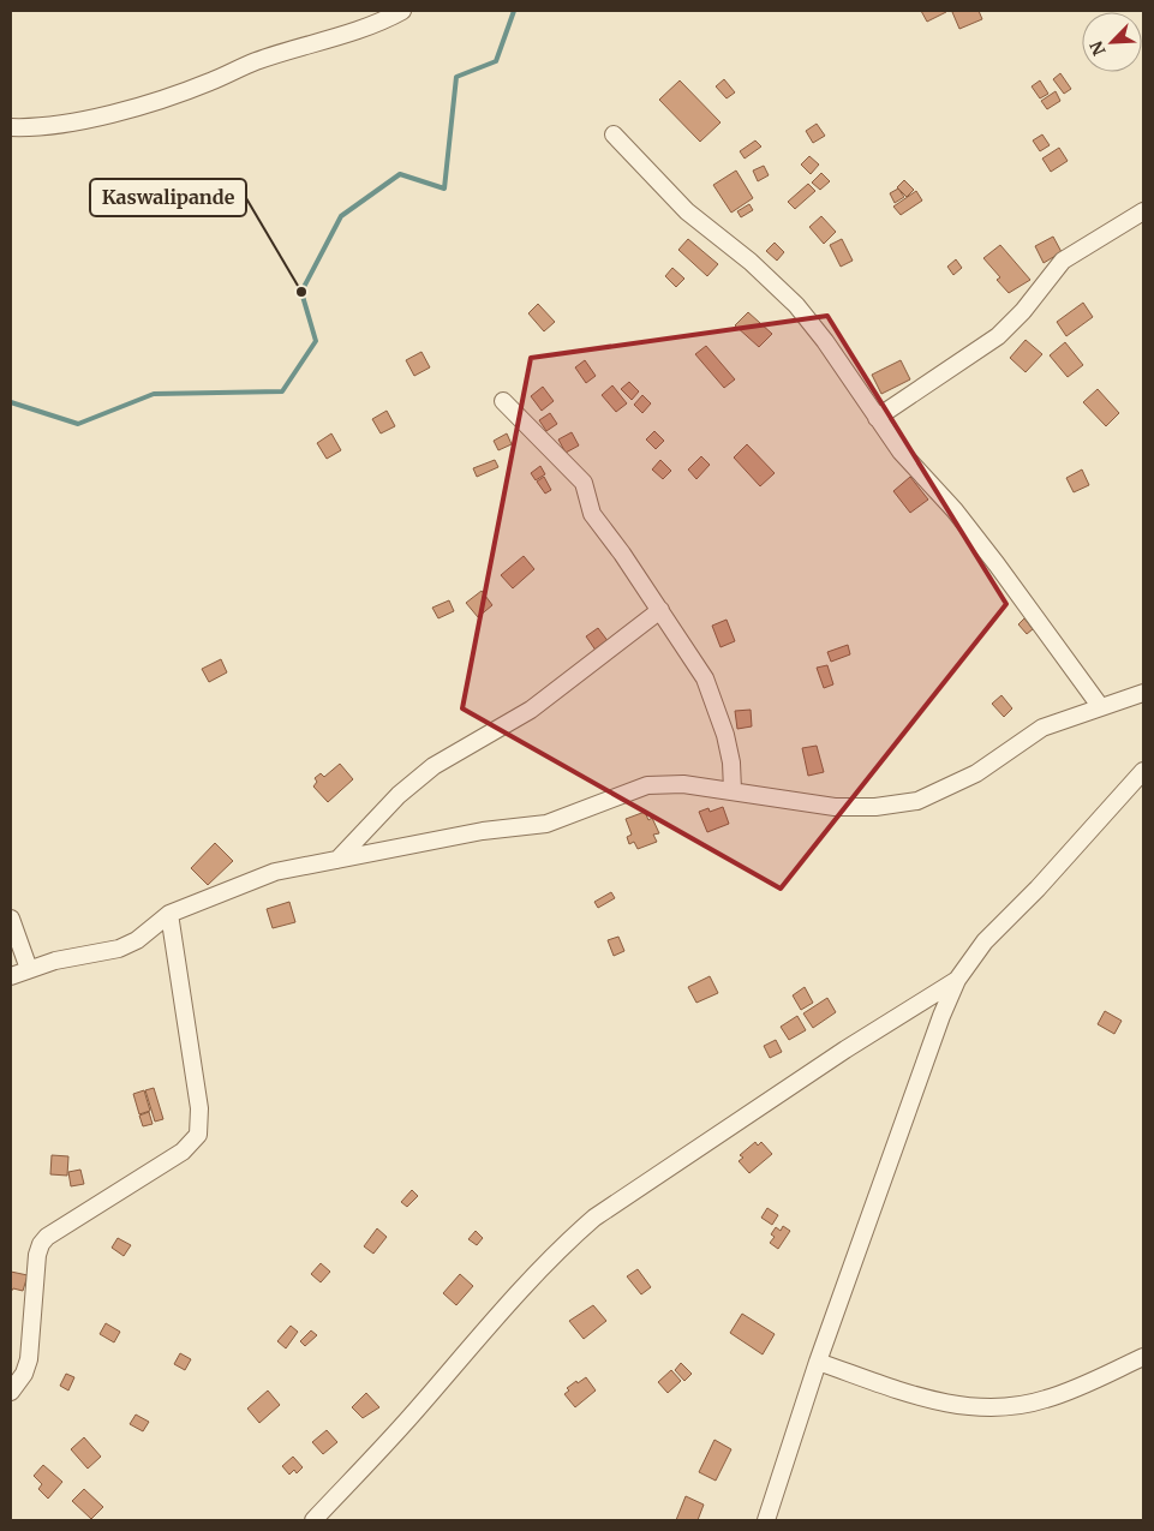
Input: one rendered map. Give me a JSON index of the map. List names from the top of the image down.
{
  "places": ["Kaswalipande"],
  "north": "bottom left"
}
